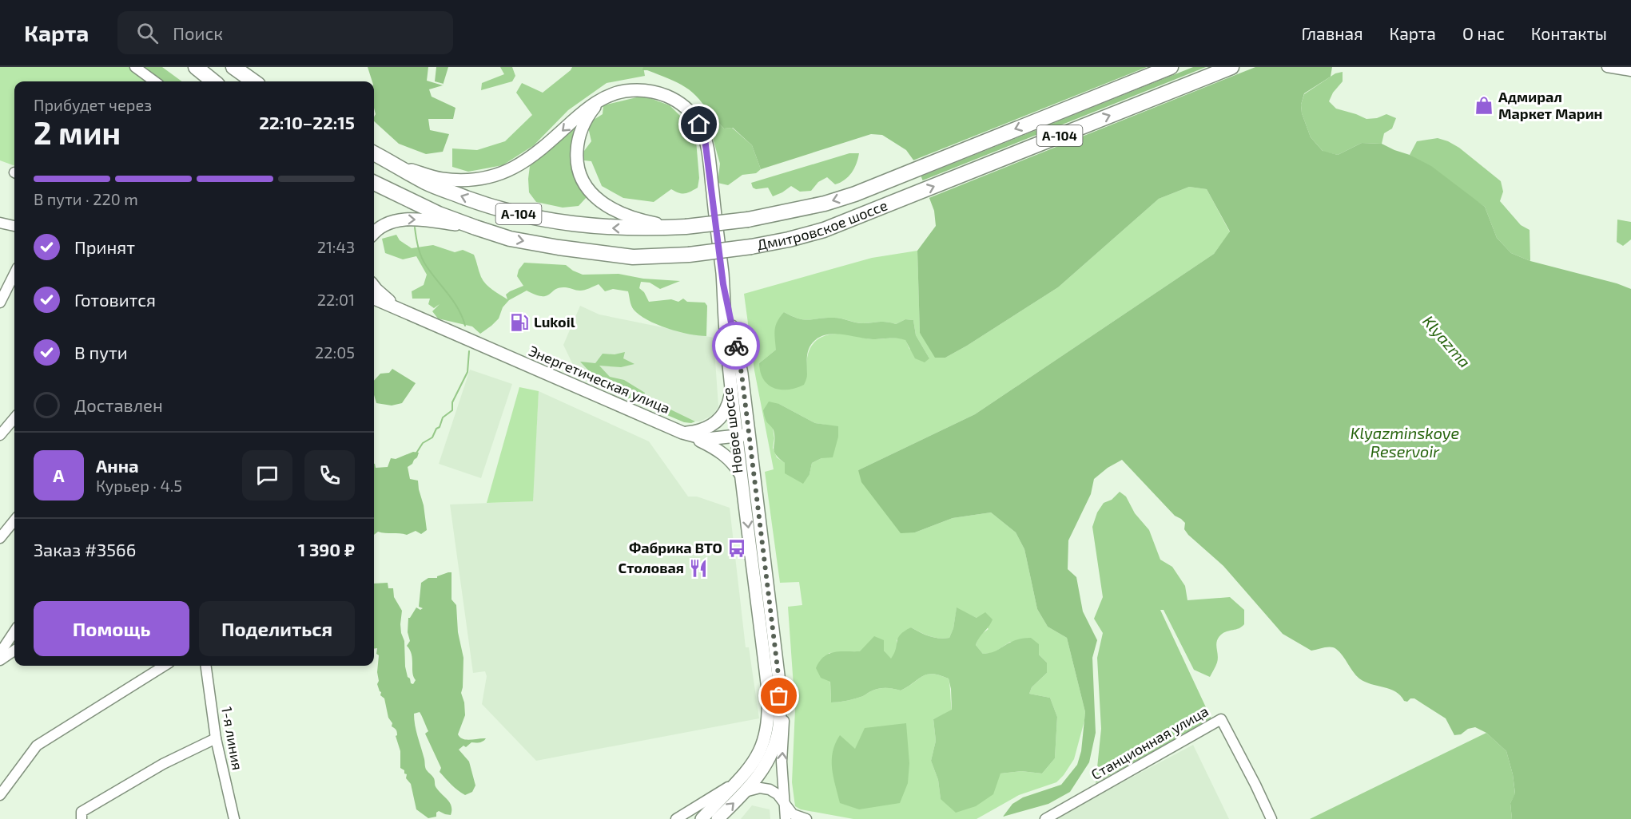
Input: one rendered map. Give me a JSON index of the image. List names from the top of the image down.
{
  "streets": {
    "highway": ["А-104", "Дмитровское шоссе"],
    "main road": ["Энергетическая улица", "Новое шоссе"],
    "street": ["1-я линия", "Станционная улица"]
  },
  "crossings": [
    ["Энергетическая улица", "Новое шоссе"]
  ],
  "water": ["Klyazma", "Klyazminskoye Reservoir"],
  "places": {
    "shop": ["Адмирал Маркет Марин"],
    "fuel station": ["Lukoil"],
    "bus stop": ["Фабрика ВТО"],
    "restaurant": ["Столовая"]
  },
  "page": {
    "header": "Карта",
    "search": "Поиск",
    "nav": [
      "Главная",
      "Карта",
      "О нас",
      "Контакты"
    ],
    "heading": ["2 мин", "Прибудет через", "22:10–22:15"],
    "panel": [
      "Анна",
      "Курьер · 4.5",
      "Заказ #3566",
      "1 390 ₽"
    ],
    "bar": "В пути · 220 m",
    "list": [
      ["Принят", "21:43"],
      ["Готовится", "22:01"],
      ["В пути", "22:05"],
      "Доставлен"
    ],
    "round": "А",
    "buttons": ["Помощь", "Поделиться"]
  }
}
